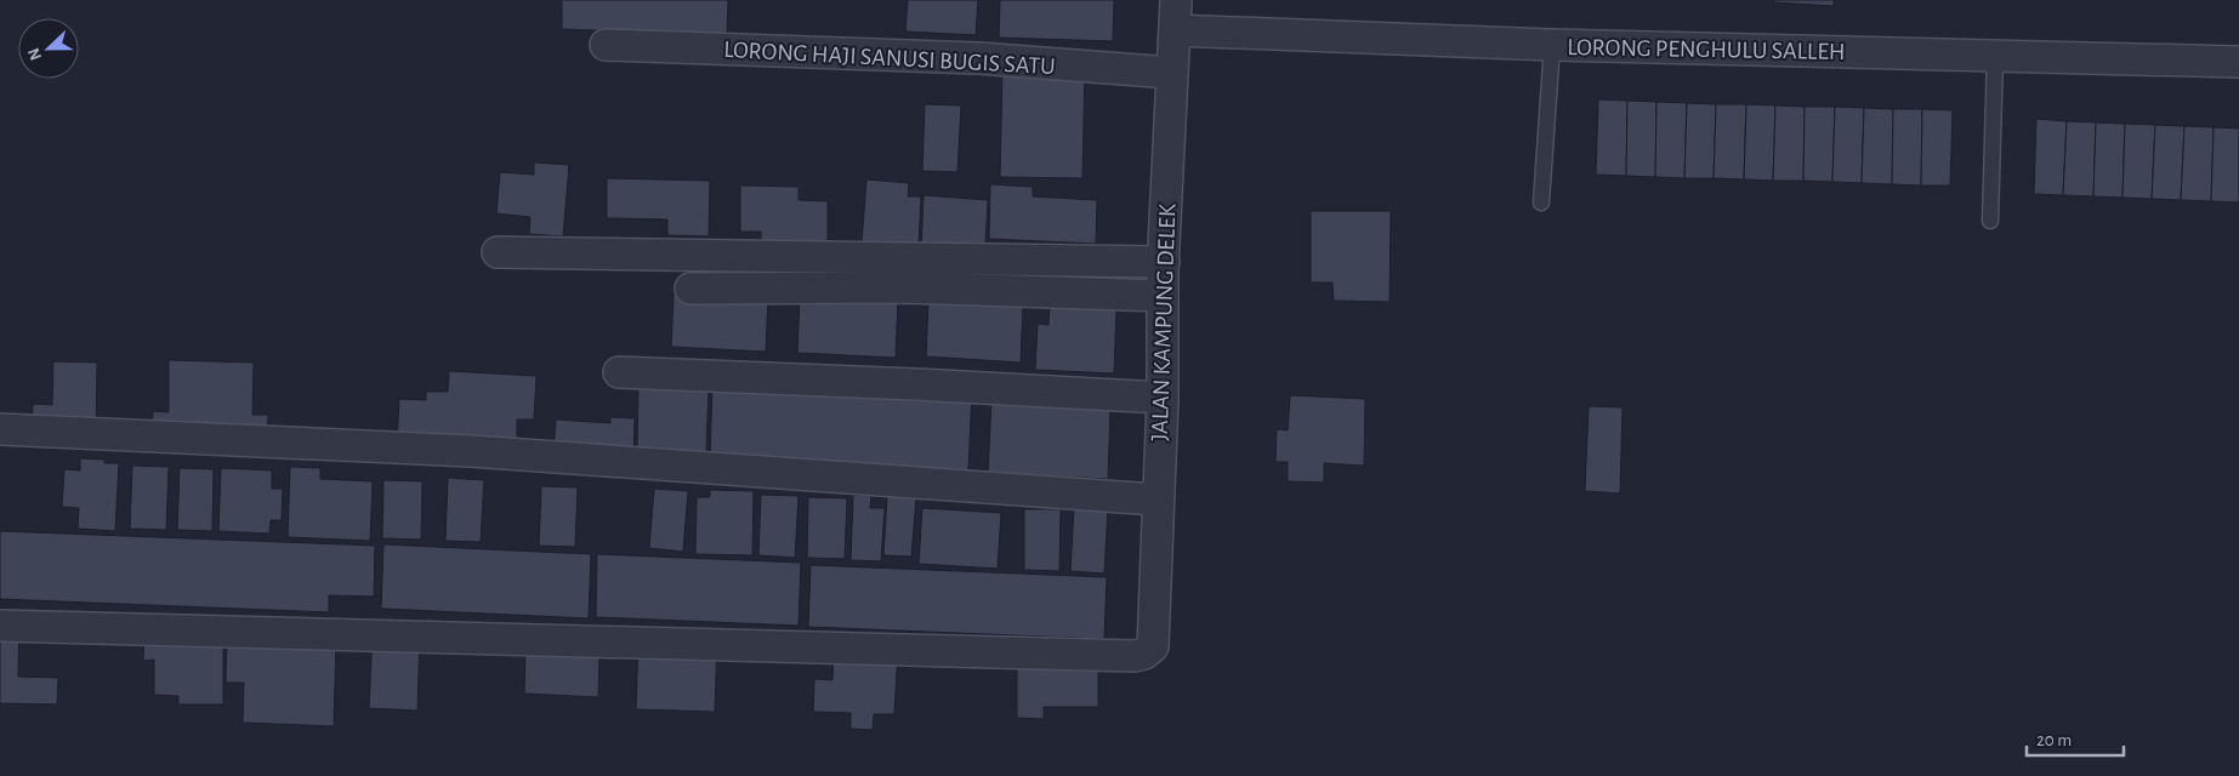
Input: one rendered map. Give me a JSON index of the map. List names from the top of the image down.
{
  "streets": {
    "street": ["LORONG PENGHULU SALLEH", "LORONG HAJI SANUSI BUGIS SATU", "JALAN KAMPUNG DELEK"]
  },
  "crossings": [
    ["LORONG PENGHULU SALLEH", "JALAN KAMPUNG DELEK"],
    ["LORONG HAJI SANUSI BUGIS SATU", "JALAN KAMPUNG DELEK"]
  ],
  "scale_bar": "20 m",
  "north": "left"
}
